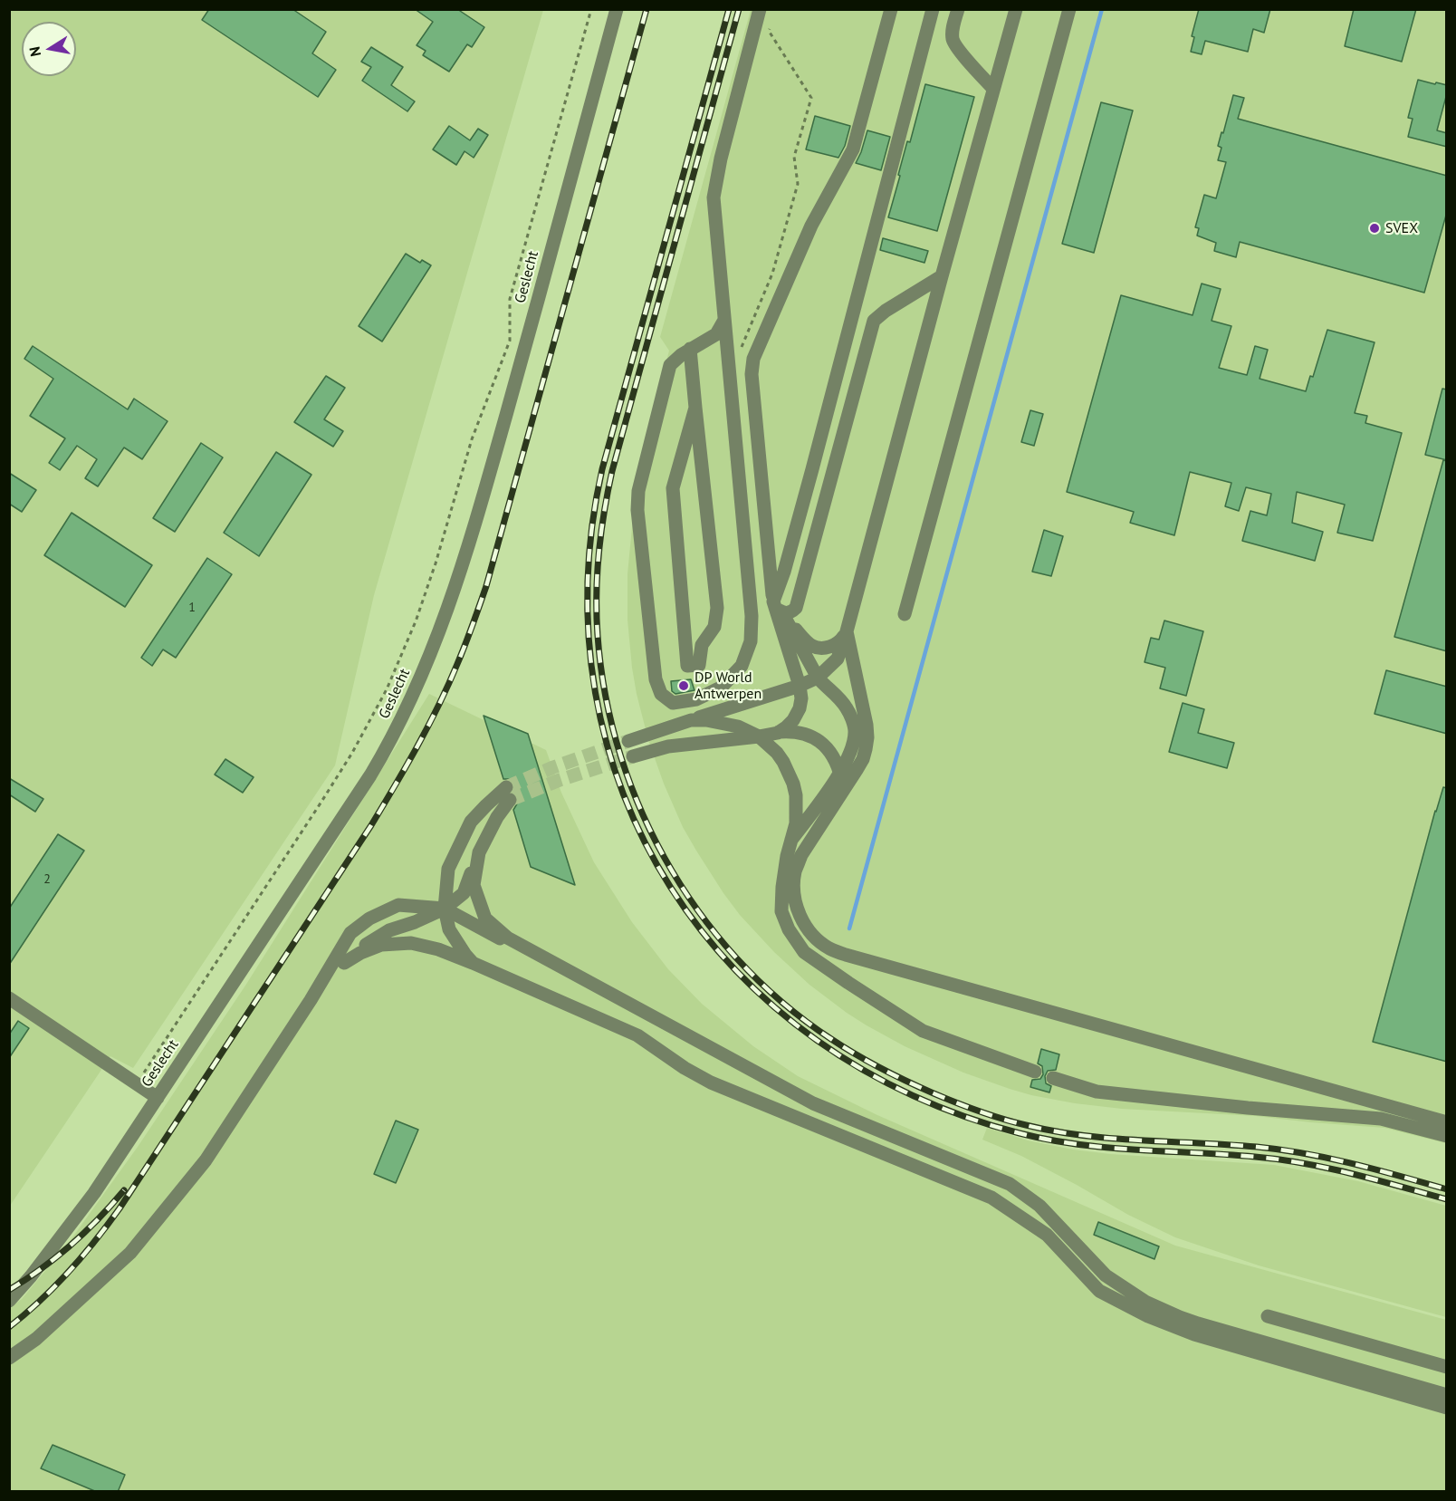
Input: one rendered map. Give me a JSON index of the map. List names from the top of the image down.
{
  "streets": {
    "street": ["Geslecht"]
  },
  "places": ["SVEX", "DP World Antwerpen"],
  "house_numbers": ["1", "2"],
  "north": "left"
}
